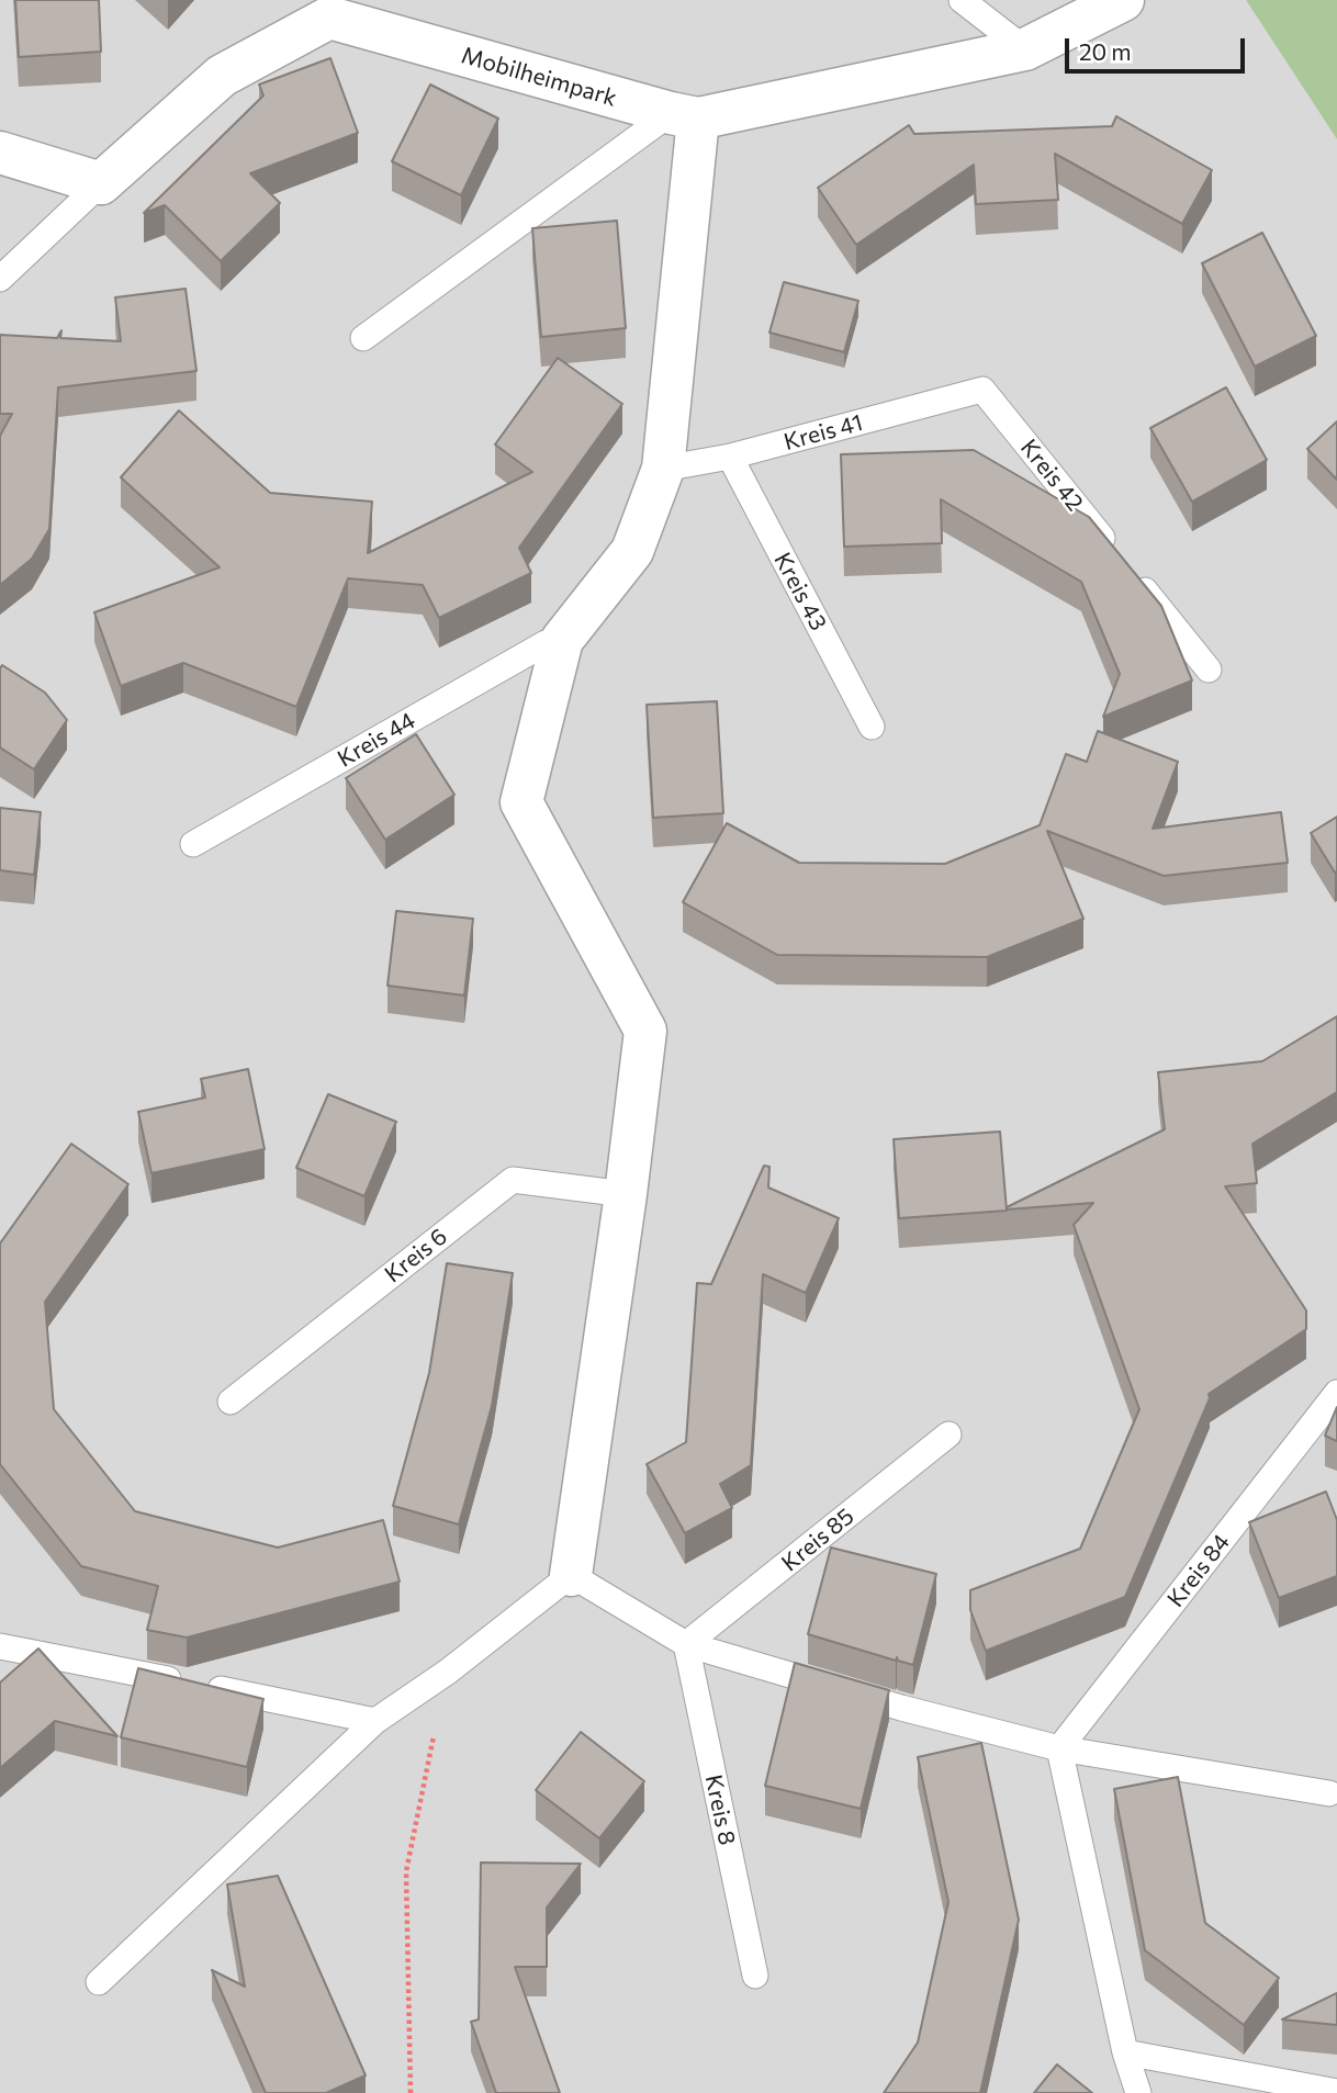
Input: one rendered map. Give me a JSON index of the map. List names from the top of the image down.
{
  "streets": {
    "street": ["Mobilheimpark"],
    "lane": [
      "Kreis 41",
      "Kreis 42",
      "Kreis 43",
      "Kreis 44",
      "Kreis 6",
      "Kreis 85",
      "Kreis 84",
      "Kreis 8"
    ]
  },
  "crossings": [
    ["Kreis 41", "Kreis 42"],
    ["Kreis 41", "Kreis 43"],
    ["Kreis 85", "Kreis 8"]
  ],
  "scale_bar": "20 m"
}
